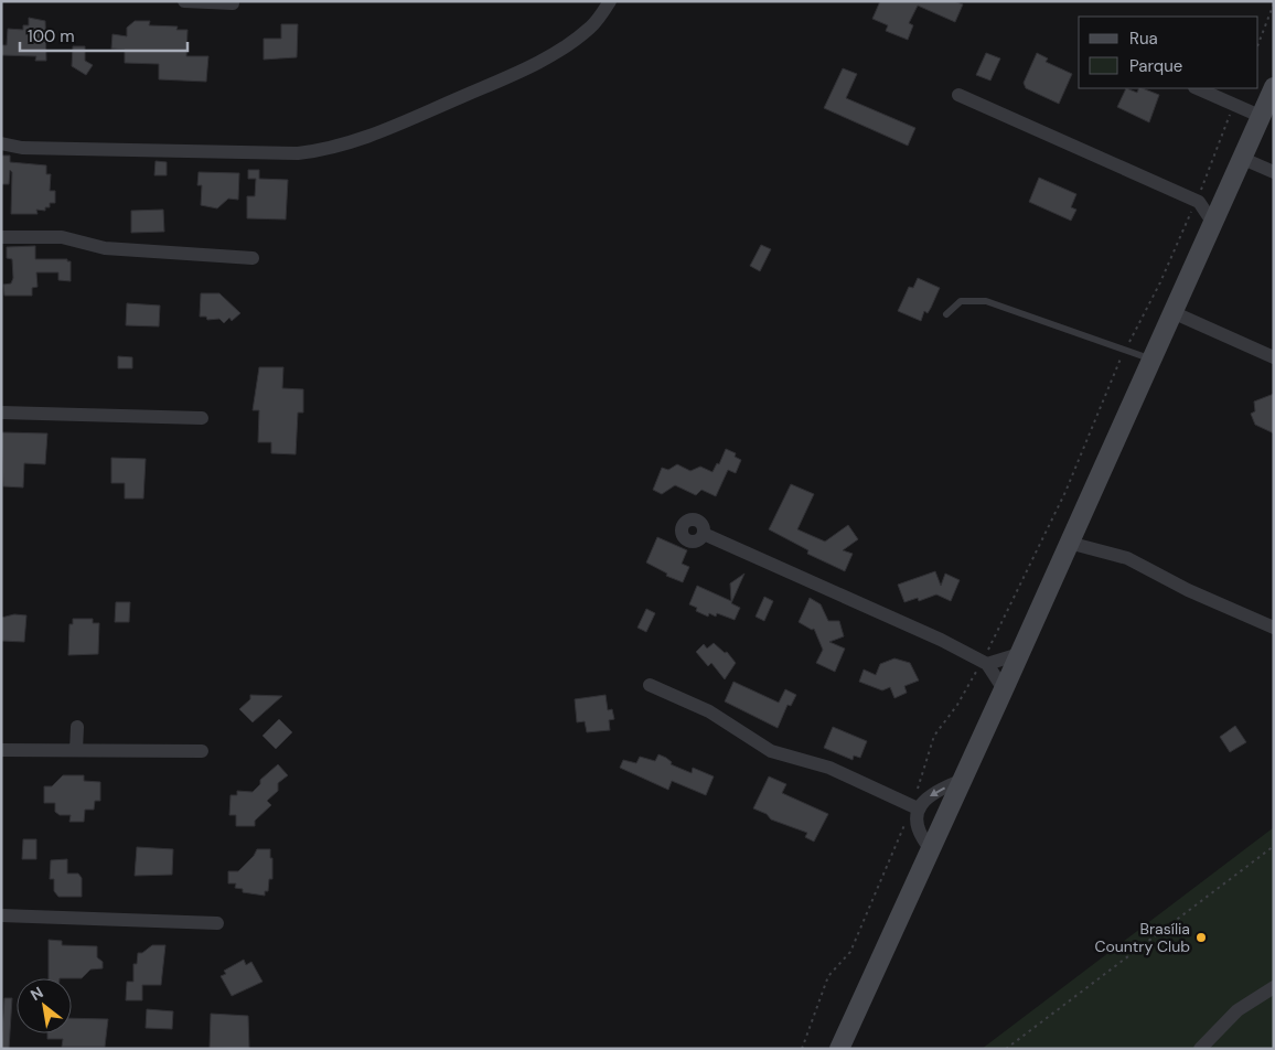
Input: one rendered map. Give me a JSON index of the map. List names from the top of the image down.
{
  "places": ["Brasília Country Club"],
  "legend": ["Rua", "Parque"],
  "scale_bar": "100 m",
  "north": "top left"
}
